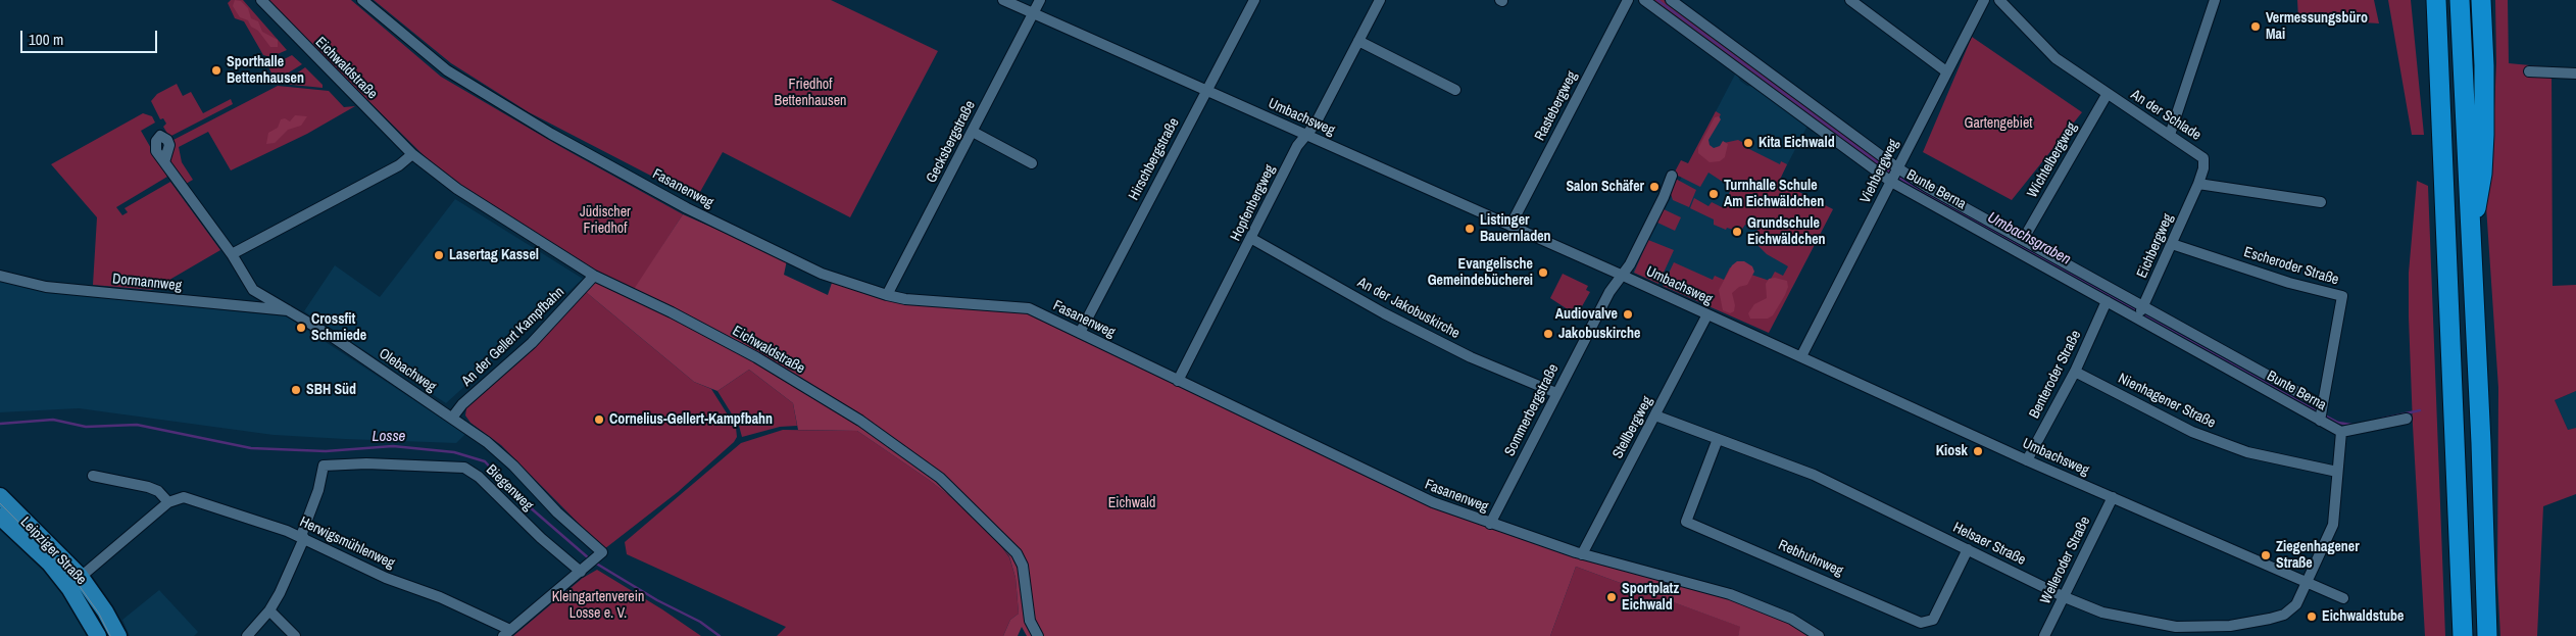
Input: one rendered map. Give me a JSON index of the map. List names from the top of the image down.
{
  "streets": {
    "main road": ["Leipziger Straße"],
    "street": [
      "Eichwaldstraße",
      "Rastebergweg",
      "An der Schlade",
      "Umbachsweg",
      "Gecksbergstraße",
      "Hirschbergstraße",
      "Wichtelbergweg",
      "Viehbergweg",
      "Fasanenweg",
      "Bunte Berna",
      "Hopfenbergweg",
      "Eichbergweg",
      "Escheroder Straße",
      "Dormannweg",
      "An der Jakobuskirche",
      "An der Gellert Kampfbahn",
      "Olebachweg",
      "Benteroder Straße",
      "Nienhagener Straße",
      "Sommerbergstraße",
      "Stellbergweg",
      "Biegenweg",
      "Herwigsmühlenweg",
      "Helsaer Straße",
      "Rebhuhnweg",
      "Welleroder Straße"
    ]
  },
  "crossings": [
    ["Eichwaldstraße", "An der Gellert Kampfbahn"],
    ["Rastebergweg", "Umbachsweg"],
    ["An der Schlade", "Wichtelbergweg"],
    ["An der Schlade", "Eichbergweg"],
    ["Umbachsweg", "Gecksbergstraße"],
    ["Umbachsweg", "Hirschbergstraße"],
    ["Umbachsweg", "Viehbergweg"],
    ["Umbachsweg", "Hopfenbergweg"],
    ["Umbachsweg", "Benteroder Straße"],
    ["Umbachsweg", "Sommerbergstraße"],
    ["Umbachsweg", "Stellbergweg"],
    ["Umbachsweg", "Helsaer Straße"],
    ["Umbachsweg", "Welleroder Straße"],
    ["Gecksbergstraße", "Fasanenweg"],
    ["Hirschbergstraße", "Fasanenweg"],
    ["Wichtelbergweg", "Bunte Berna"],
    ["Viehbergweg", "Bunte Berna"],
    ["Fasanenweg", "Hopfenbergweg"],
    ["Fasanenweg", "Sommerbergstraße"],
    ["Fasanenweg", "Stellbergweg"],
    ["Bunte Berna", "Eichbergweg"],
    ["Bunte Berna", "Escheroder Straße"],
    ["Bunte Berna", "Benteroder Straße"],
    ["Hopfenbergweg", "An der Jakobuskirche"],
    ["Eichbergweg", "Escheroder Straße"],
    ["Dormannweg", "Olebachweg"],
    ["An der Jakobuskirche", "Sommerbergstraße"],
    ["An der Gellert Kampfbahn", "Olebachweg"],
    ["Olebachweg", "Biegenweg"],
    ["Benteroder Straße", "Nienhagener Straße"],
    ["Stellbergweg", "Helsaer Straße"],
    ["Biegenweg", "Herwigsmühlenweg"],
    ["Helsaer Straße", "Rebhuhnweg"],
    ["Helsaer Straße", "Welleroder Straße"]
  ],
  "water": ["Umbachsgraben", "Losse"],
  "parks": [
    "Friedhof Bettenhausen",
    "Gartengebiet",
    "Jüdischer Friedhof",
    "Eichwald",
    "Kleingartenverein Losse e. V."
  ],
  "places": [
    "Vermessungsbüro Mai",
    "Sporthalle Bettenhausen",
    "Kita Eichwald",
    "Salon Schäfer",
    "Turnhalle Schule Am Eichwäldchen",
    "Listinger Bauernladen",
    "Grundschule Eichwäldchen",
    "Lasertag Kassel",
    "Evangelische Gemeindebücherei",
    "Audiovalve",
    "Crossfit Schmiede",
    "Jakobuskirche",
    "SBH Süd",
    "Cornelius-Gellert-Kampfbahn",
    "Kiosk",
    "Ziegenhagener Straße",
    "Sportplatz Eichwald",
    "Eichwaldstube"
  ],
  "scale_bar": "100 m"
}
